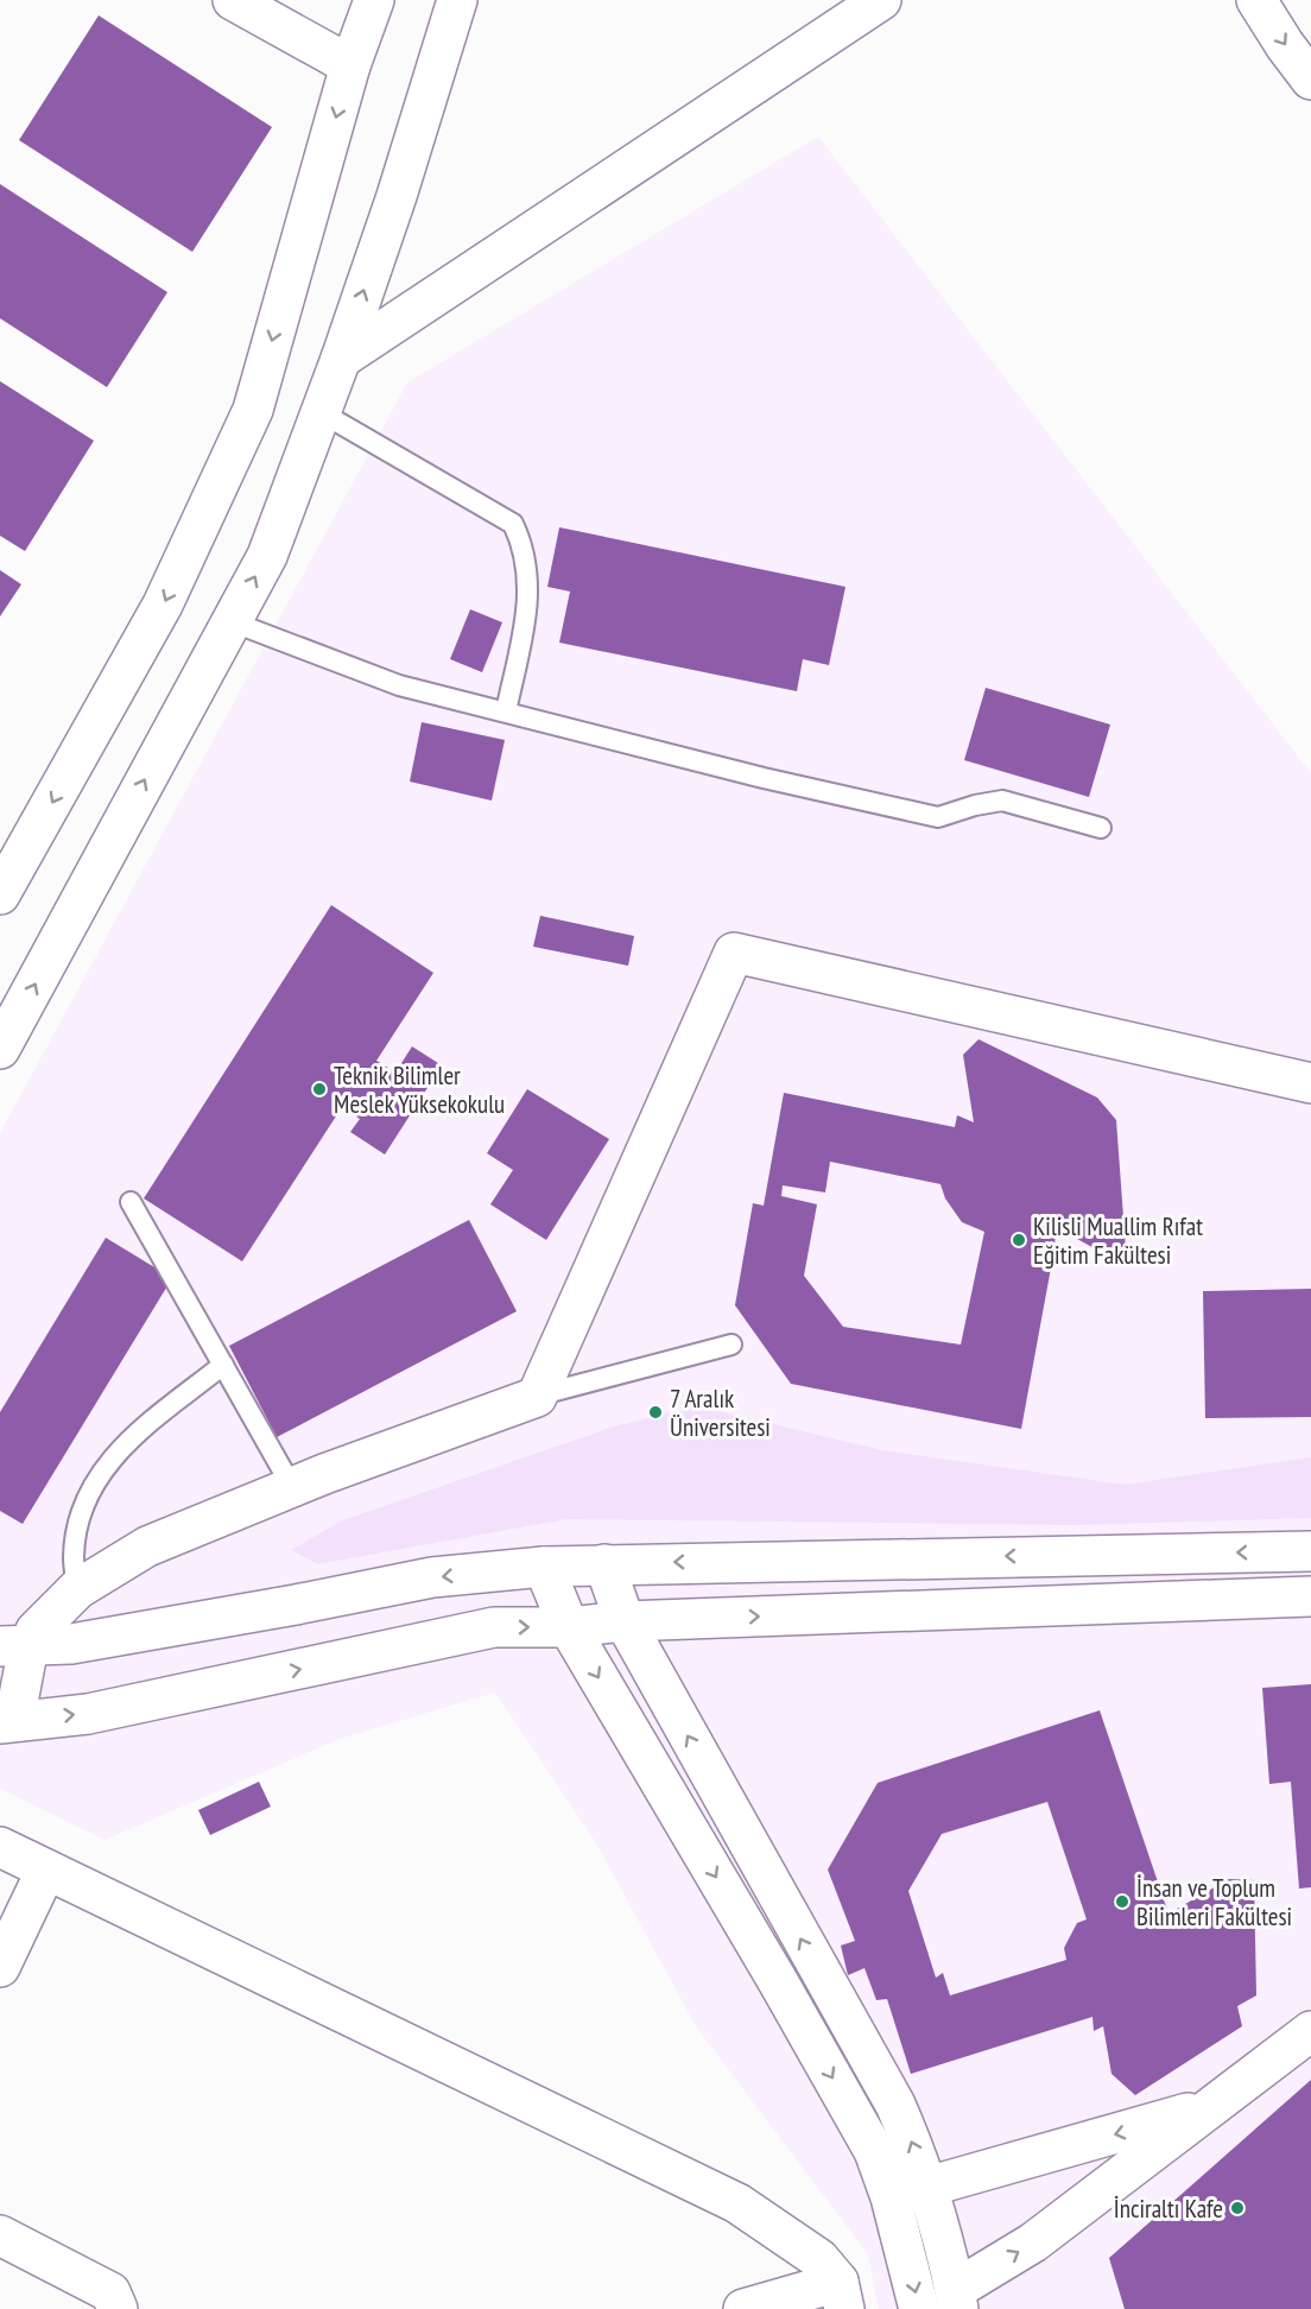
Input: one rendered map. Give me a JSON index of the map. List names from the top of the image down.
{
  "places": [
    "Teknik Bilimler Meslek Yüksekokulu",
    "Kilisli Muallim Rıfat Eğitim Fakültesi",
    "7 Aralık Üniversitesi",
    "İnsan ve Toplum Bilimleri Fakültesi",
    "İnciraltı Kafe"
  ]
}
